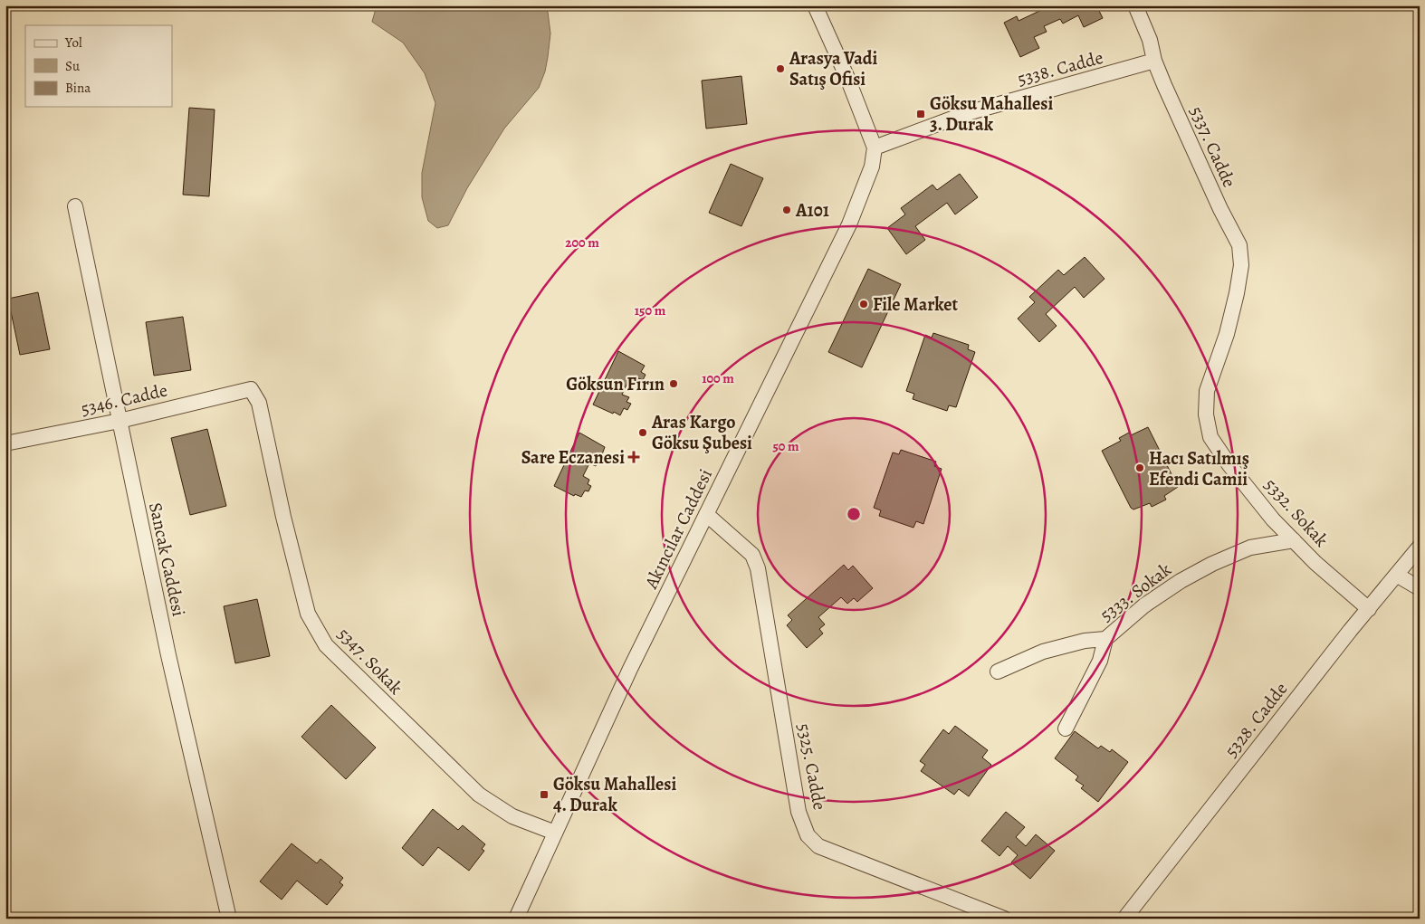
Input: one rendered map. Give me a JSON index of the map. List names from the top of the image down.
{
  "streets": {
    "street": [
      "5338. Cadde",
      "5337. Cadde",
      "5346. Cadde",
      "5332. Sokak",
      "Akıncılar Caddesi",
      "Sancak Caddesi",
      "5333. Sokak",
      "5347. Sokak",
      "5328. Cadde",
      "5325. Cadde"
    ]
  },
  "crossings": [
    ["5338. Cadde", "5337. Cadde"],
    ["5338. Cadde", "Akıncılar Caddesi"],
    ["5337. Cadde", "5332. Sokak"],
    ["5346. Cadde", "Sancak Caddesi"],
    ["5346. Cadde", "5347. Sokak"],
    ["5332. Sokak", "5333. Sokak"],
    ["5332. Sokak", "5328. Cadde"],
    ["Akıncılar Caddesi", "5347. Sokak"],
    ["Akıncılar Caddesi", "5325. Cadde"]
  ],
  "places": {
    "other": [
      "Arasya Vadi Satış Ofisi",
      "A101",
      "File Market",
      "Göksun Fırın",
      "Aras Kargo Göksu Şubesi",
      "Hacı Satılmış Efendi Camii"
    ],
    "transit": ["Göksu Mahallesi 3. Durak", "Göksu Mahallesi 4. Durak"],
    "health": ["Sare Eczanesi"]
  },
  "legend": ["Yol", "Su", "Bina"],
  "rings": [
    "200 m",
    "150 m",
    "100 m",
    "50 m"
  ]
}
